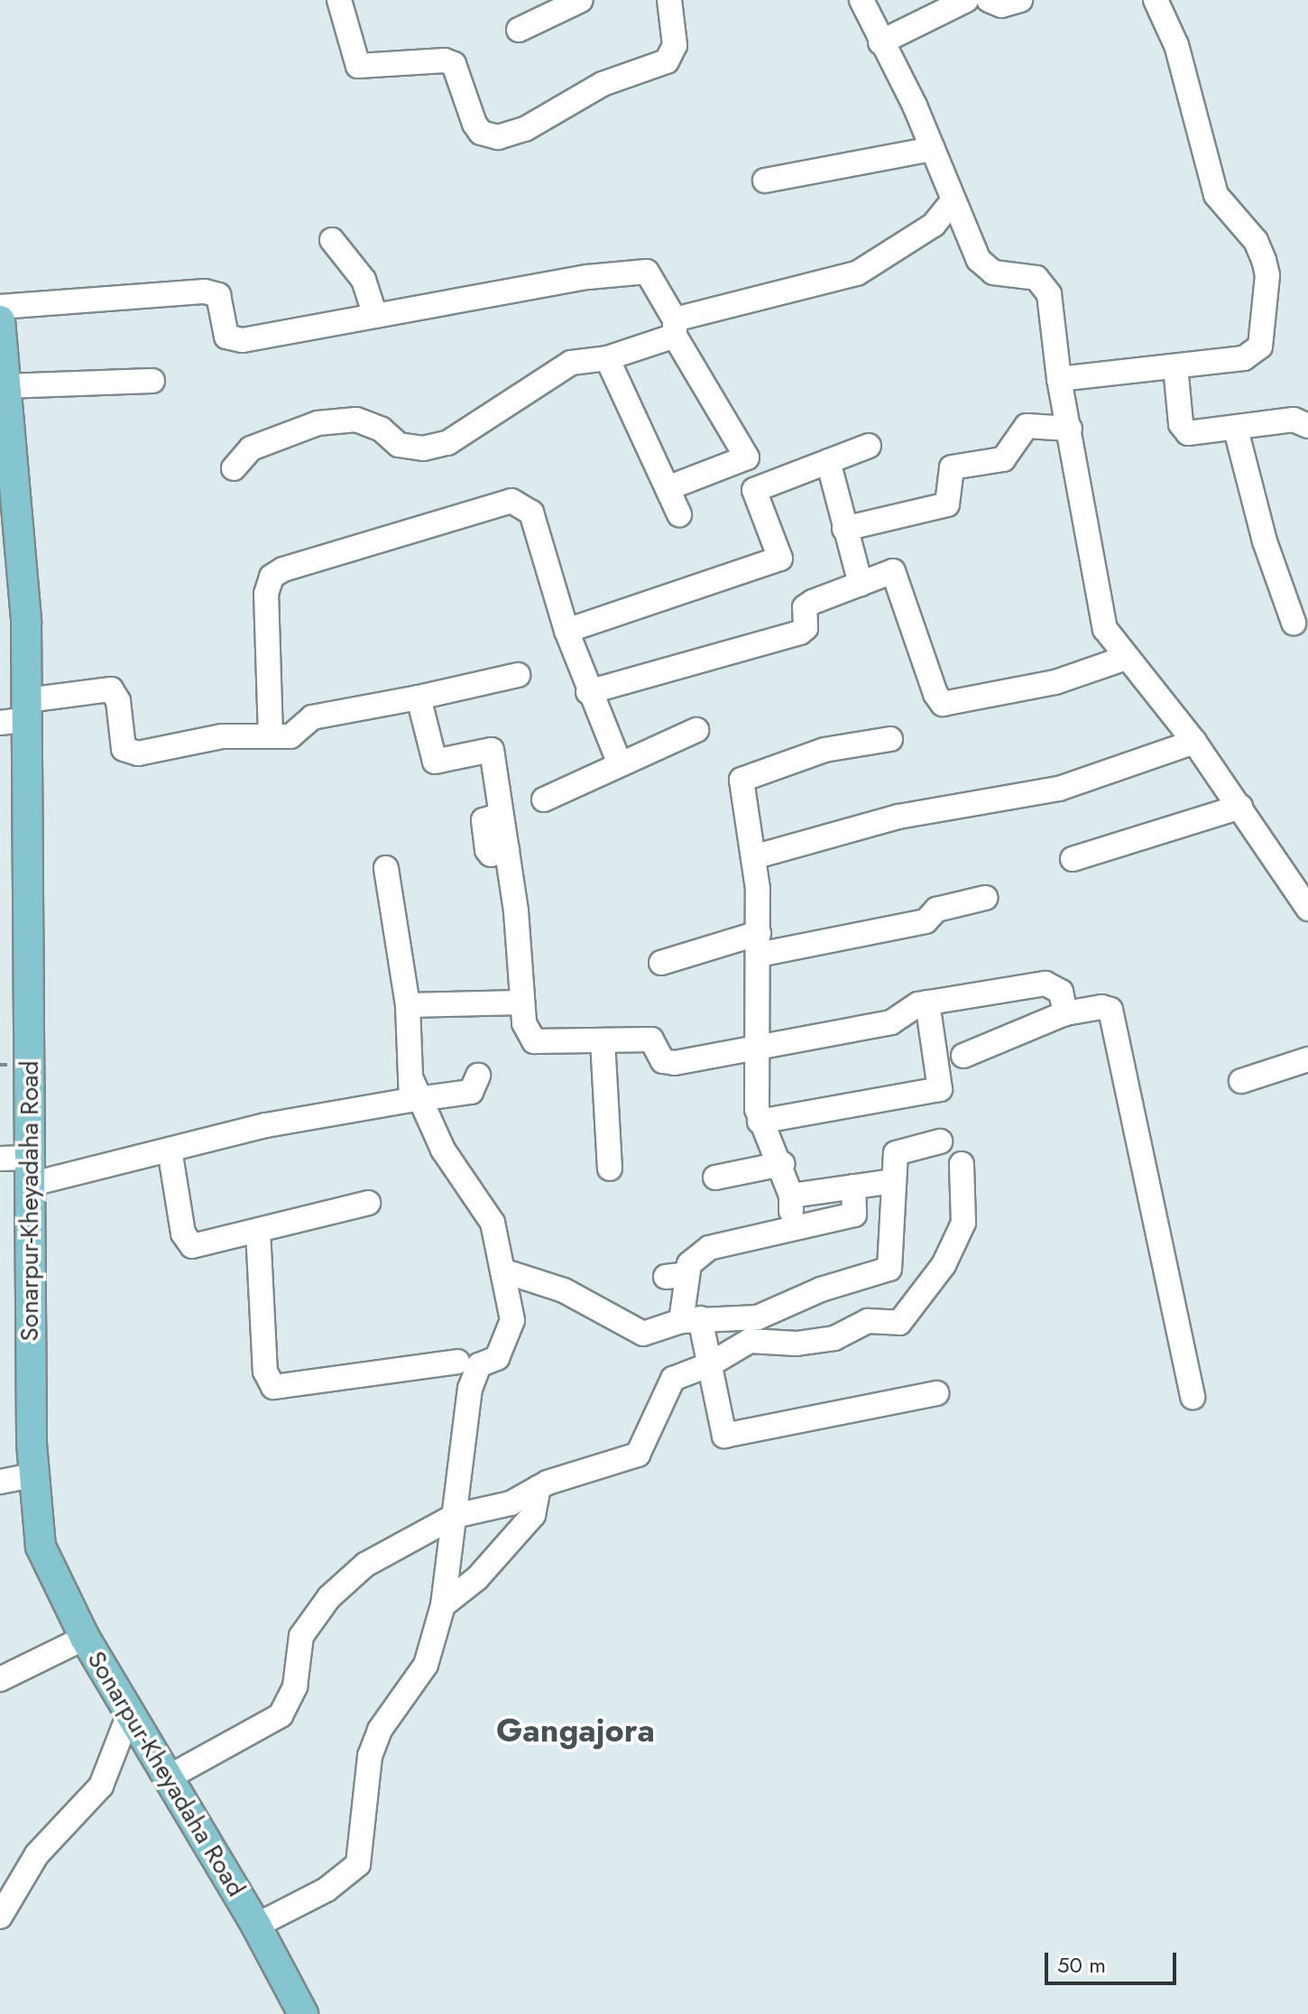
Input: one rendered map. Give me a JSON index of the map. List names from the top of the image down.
{
  "streets": {
    "main road": ["Sonarpur-Kheyadaha Road"]
  },
  "districts": ["Gangajora"],
  "scale_bar": "50 m"
}
